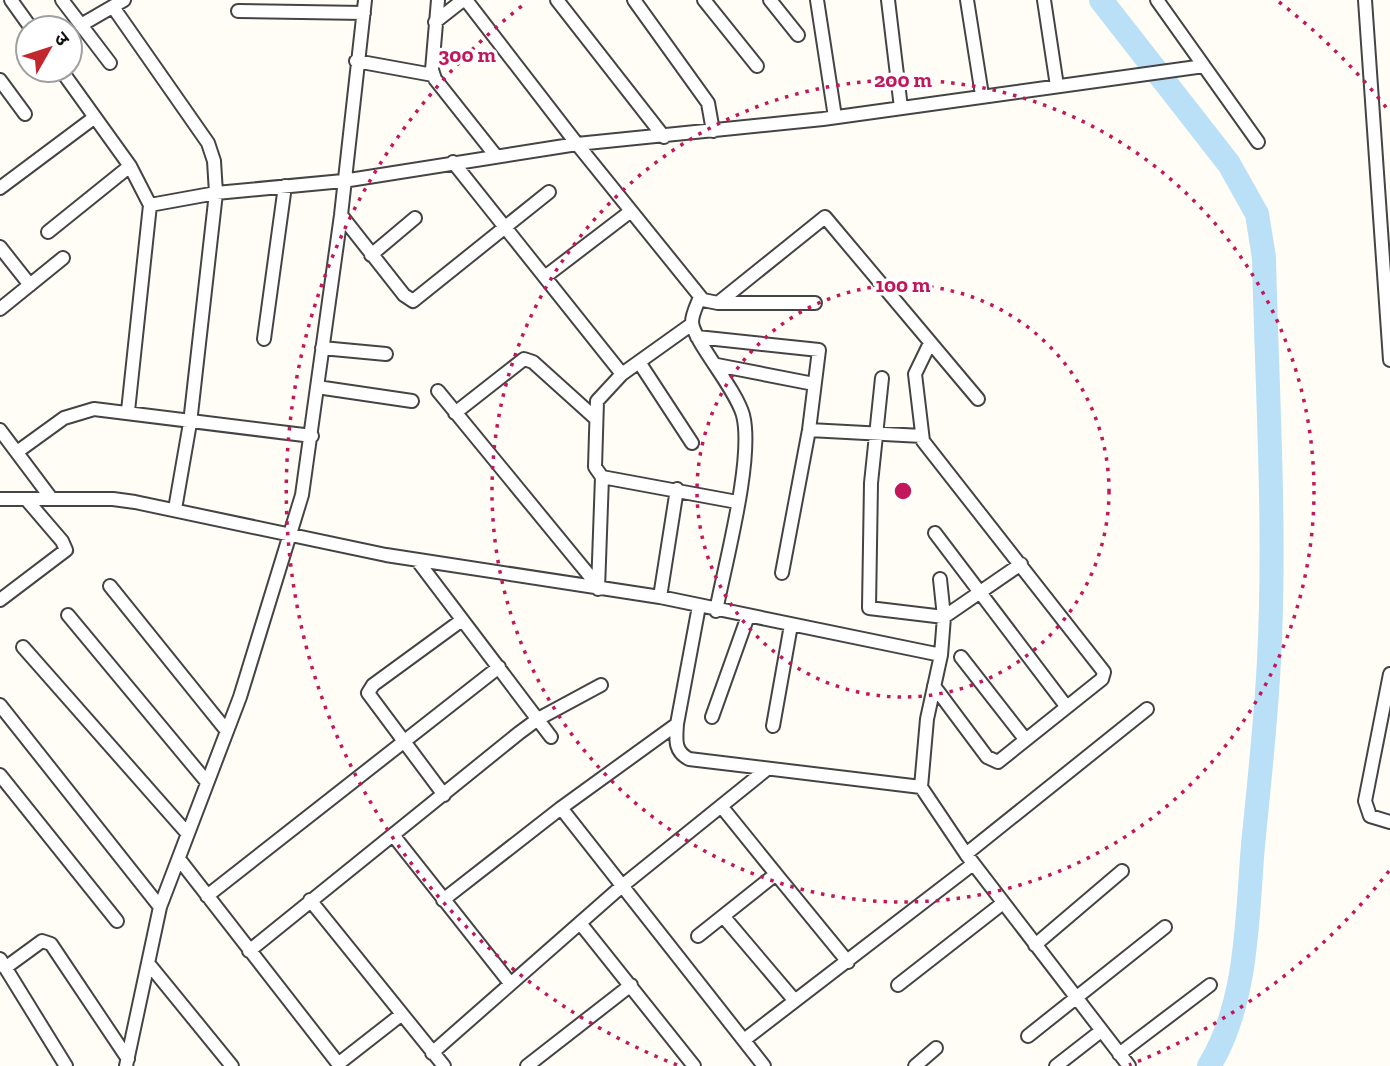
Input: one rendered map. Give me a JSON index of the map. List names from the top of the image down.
{
  "north": "top right",
  "rings": ["300 m", "200 m", "100 m"]
}
